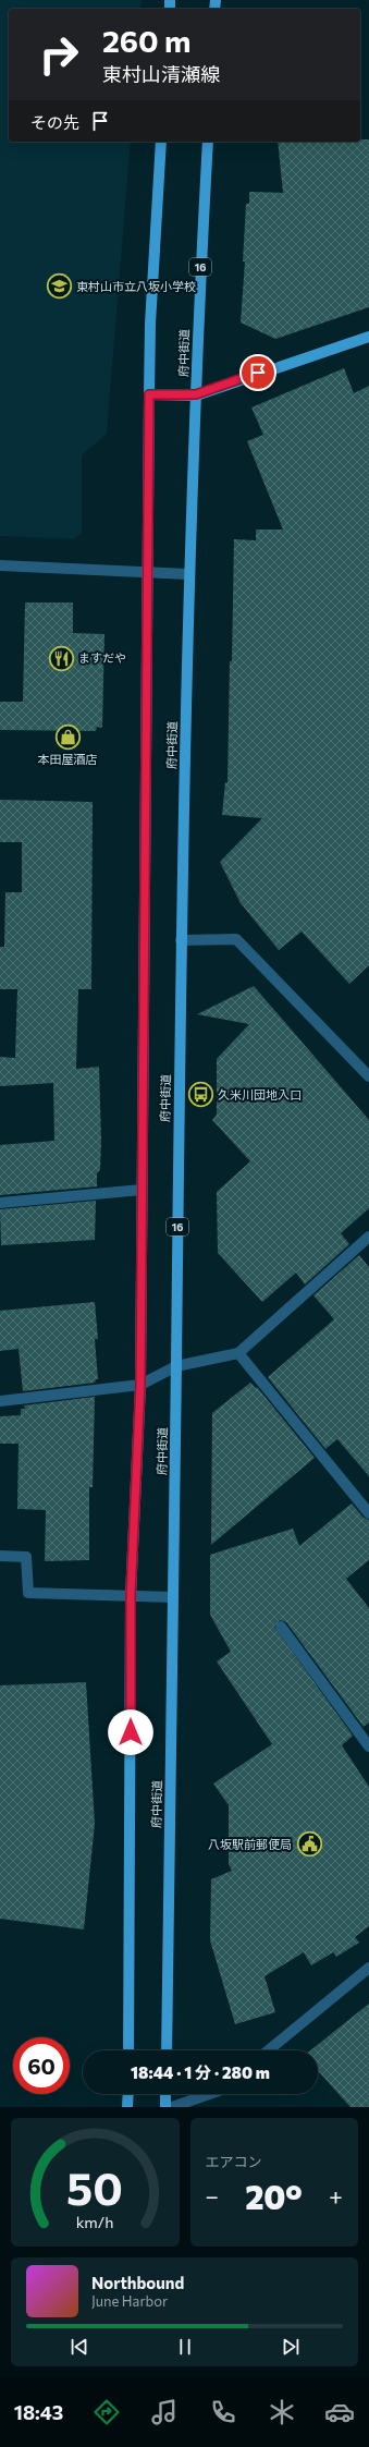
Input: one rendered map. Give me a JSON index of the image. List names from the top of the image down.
{
  "streets": {
    "main road": ["16", "府中街道"]
  },
  "places": {
    "school or university": ["東村山市立八坂小学校"],
    "restaurant": ["ますだや"],
    "shop": ["本田屋酒店"],
    "bus stop": ["久米川団地入口"],
    "public building": ["八坂駅前郵便局"]
  },
  "page": {
    "turn": ["260 m", "東村山清瀬線"],
    "then": "その先",
    "limit": "60",
    "trip": "18:44 · 1 分 · 280 m",
    "tile": "エアコン",
    "heat": ["−", "20°", "+"],
    "song": ["Northbound", "June Harbor"],
    "tabs": "18:43",
    "gauge": ["50", "km/h"]
  }
}
